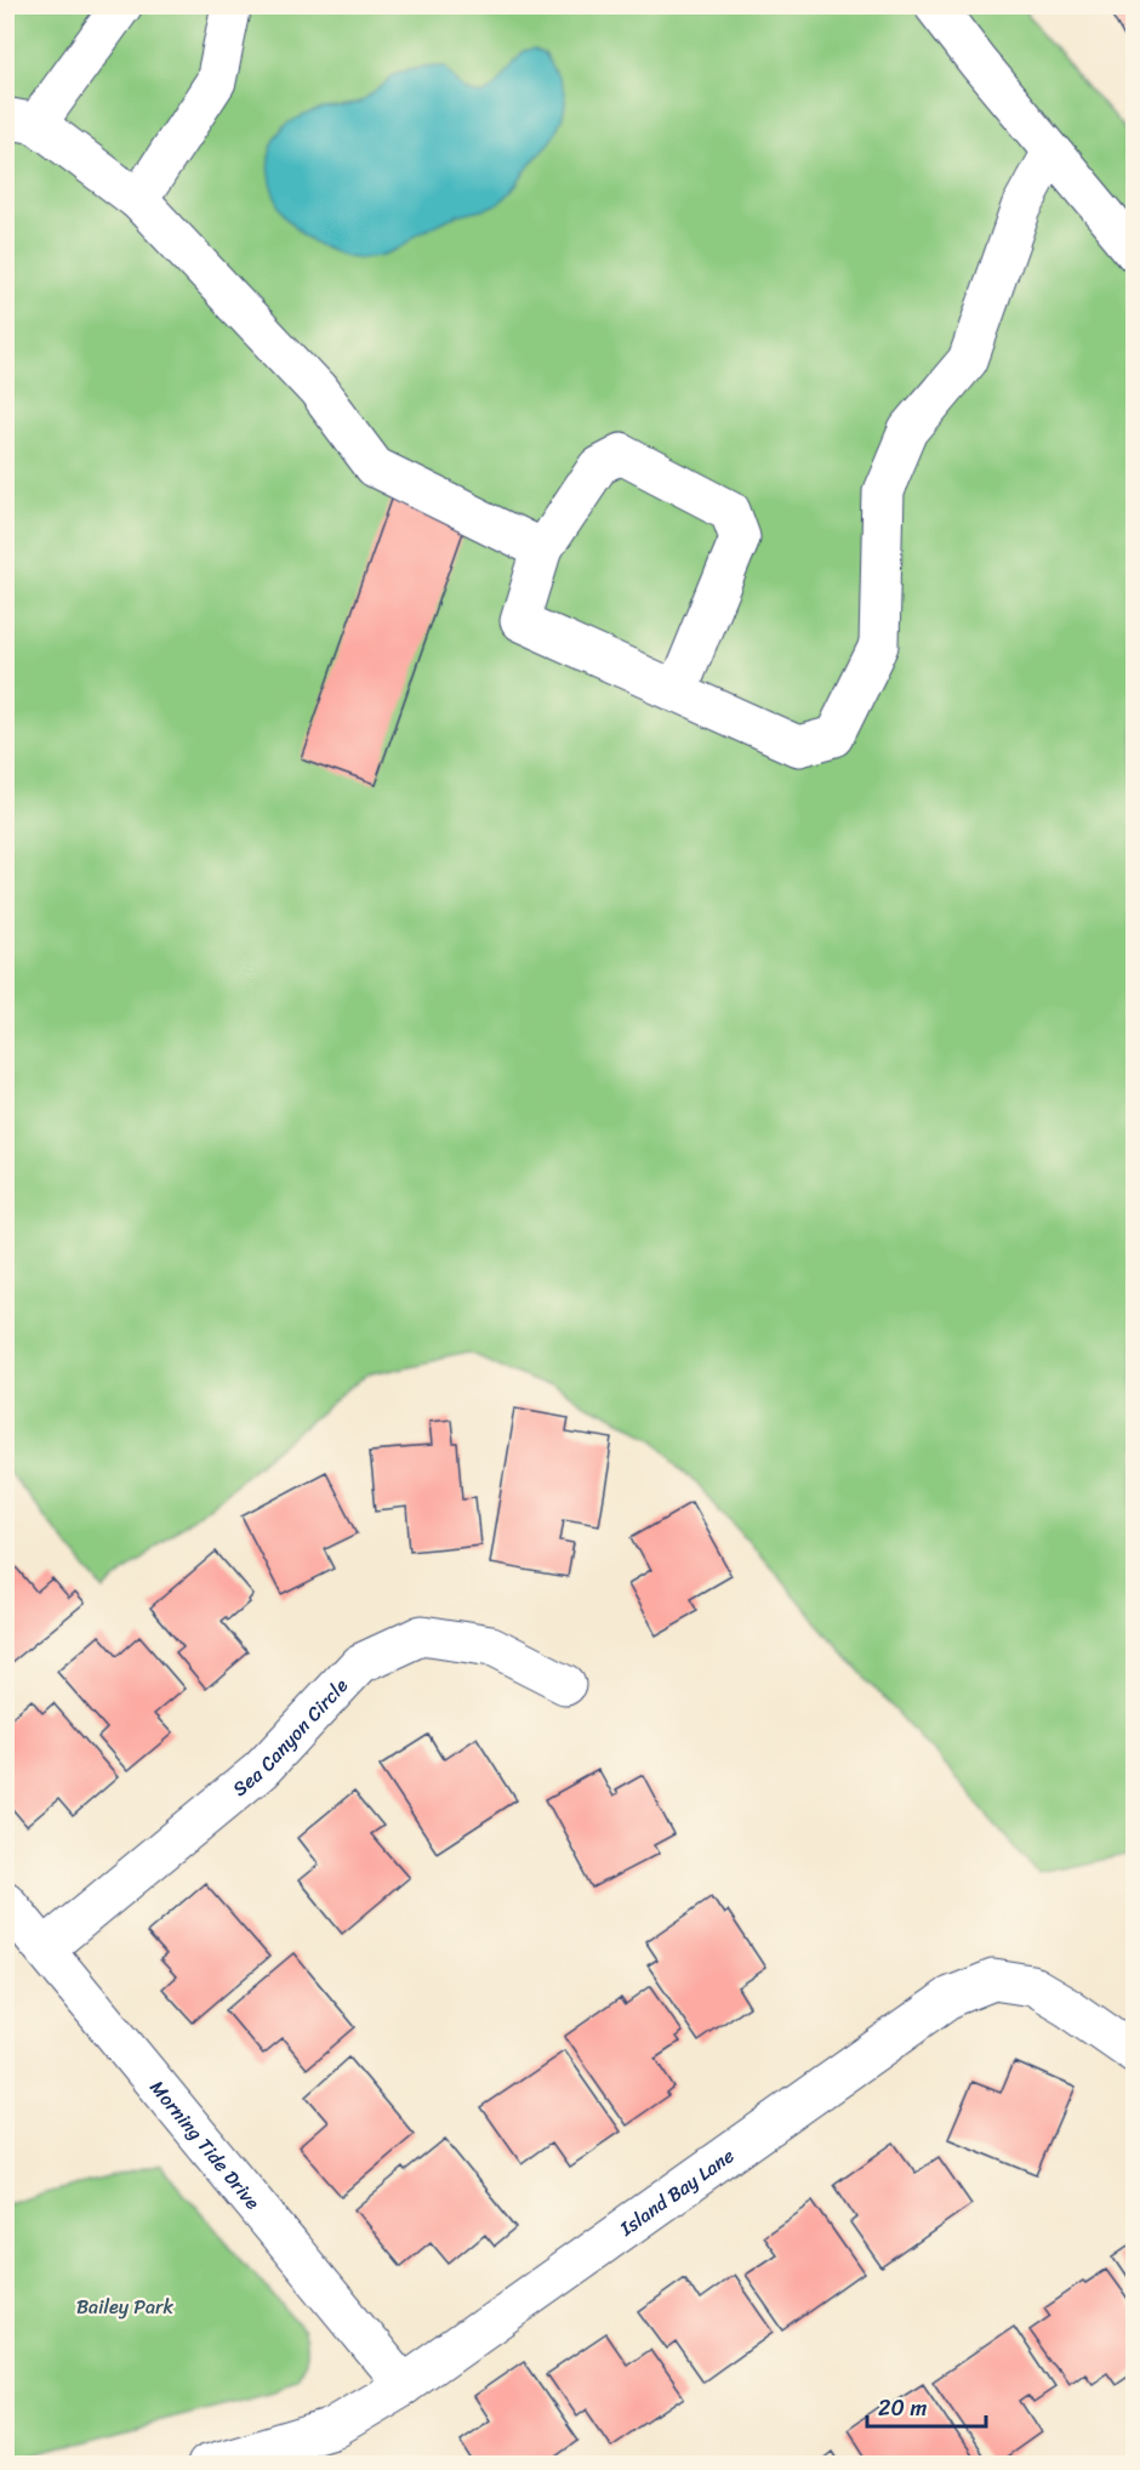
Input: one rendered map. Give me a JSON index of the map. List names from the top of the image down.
{
  "streets": {
    "street": ["Sea Canyon Circle", "Morning Tide Drive", "Island Bay Lane"]
  },
  "crossings": [
    ["Sea Canyon Circle", "Morning Tide Drive"],
    ["Morning Tide Drive", "Island Bay Lane"]
  ],
  "parks": ["Bailey Park"],
  "scale_bar": "20 m"
}
